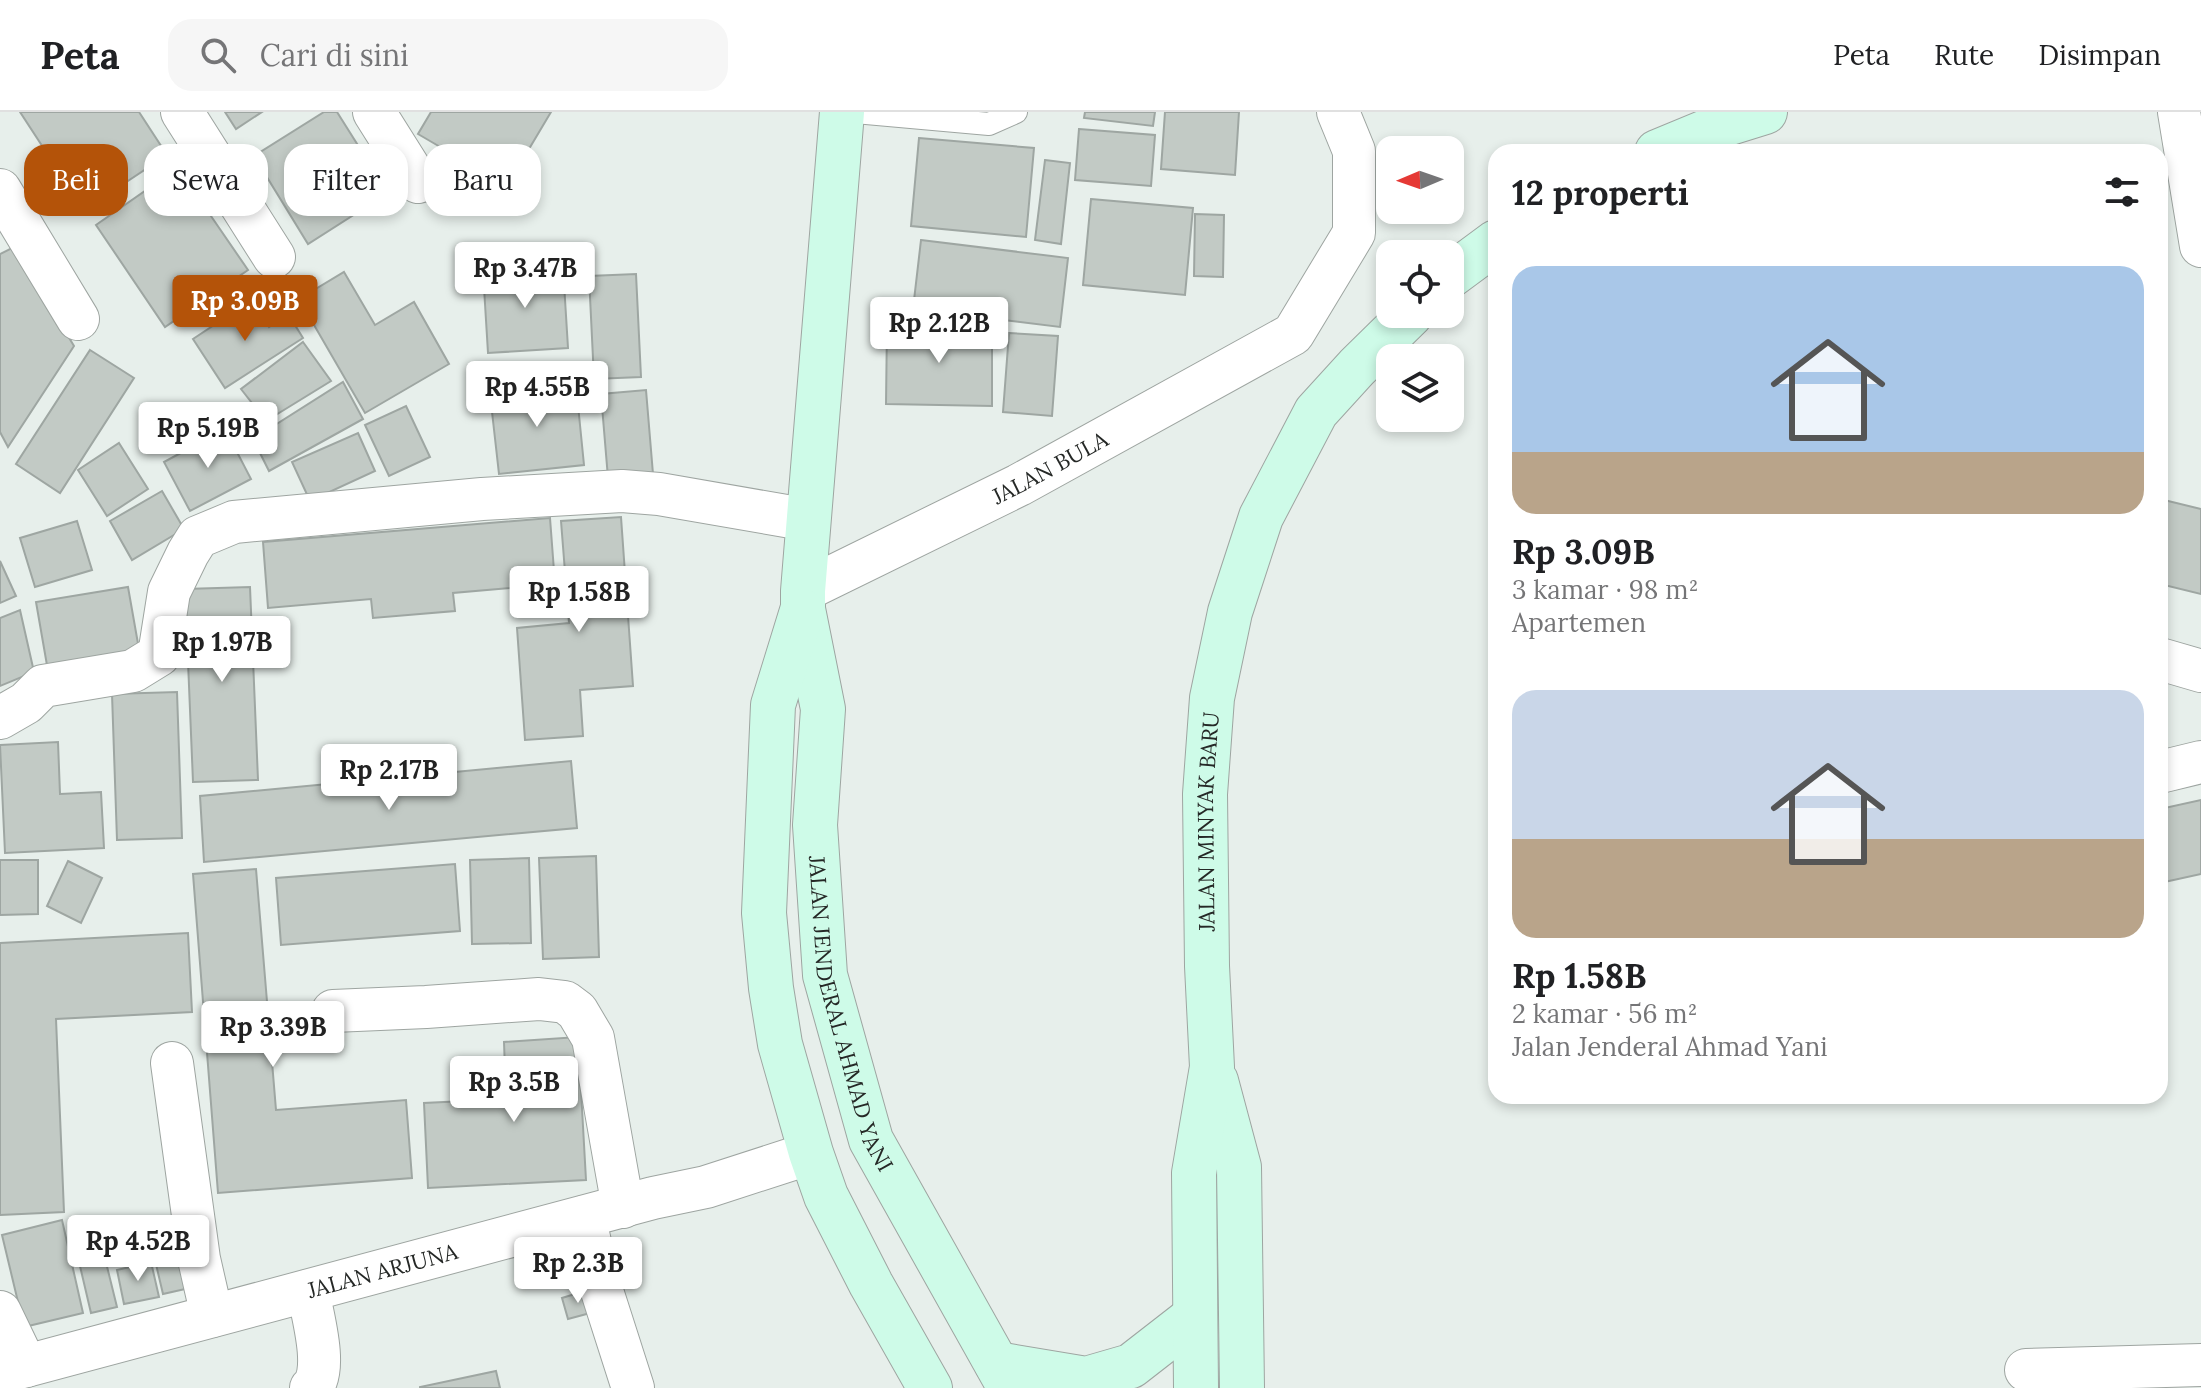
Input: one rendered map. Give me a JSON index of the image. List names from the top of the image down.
{
  "streets": {
    "main road": ["JALAN MINYAK BARU", "JALAN JENDERAL AHMAD YANI"],
    "street": ["JALAN BULA", "JALAN ARJUNA"]
  },
  "crossings": [
    ["JALAN BULA", "JALAN JENDERAL AHMAD YANI"],
    ["JALAN JENDERAL AHMAD YANI", "JALAN ARJUNA"]
  ],
  "north": "left",
  "page": {
    "header": "Peta",
    "search": "Cari di sini",
    "nav": ["Peta", "Rute", "Disimpan"],
    "chip": [
      "Beli",
      "Sewa",
      "Filter",
      "Baru"
    ],
    "heading": "12 properti",
    "list": [
      {
        "name": "Rp 3.09B",
        "note": "3 kamar · 98 m² · Apartemen"
      },
      {
        "name": "Rp 1.58B",
        "note": "2 kamar · 56 m² · Jalan Jenderal Ahmad Yani"
      }
    ],
    "price": [
      "Rp 3.47B",
      "Rp 3.09B",
      "Rp 2.12B",
      "Rp 4.55B",
      "Rp 5.19B",
      "Rp 1.58B",
      "Rp 1.97B",
      "Rp 2.17B",
      "Rp 3.39B",
      "Rp 3.5B",
      "Rp 4.52B",
      "Rp 2.3B"
    ]
  }
}
